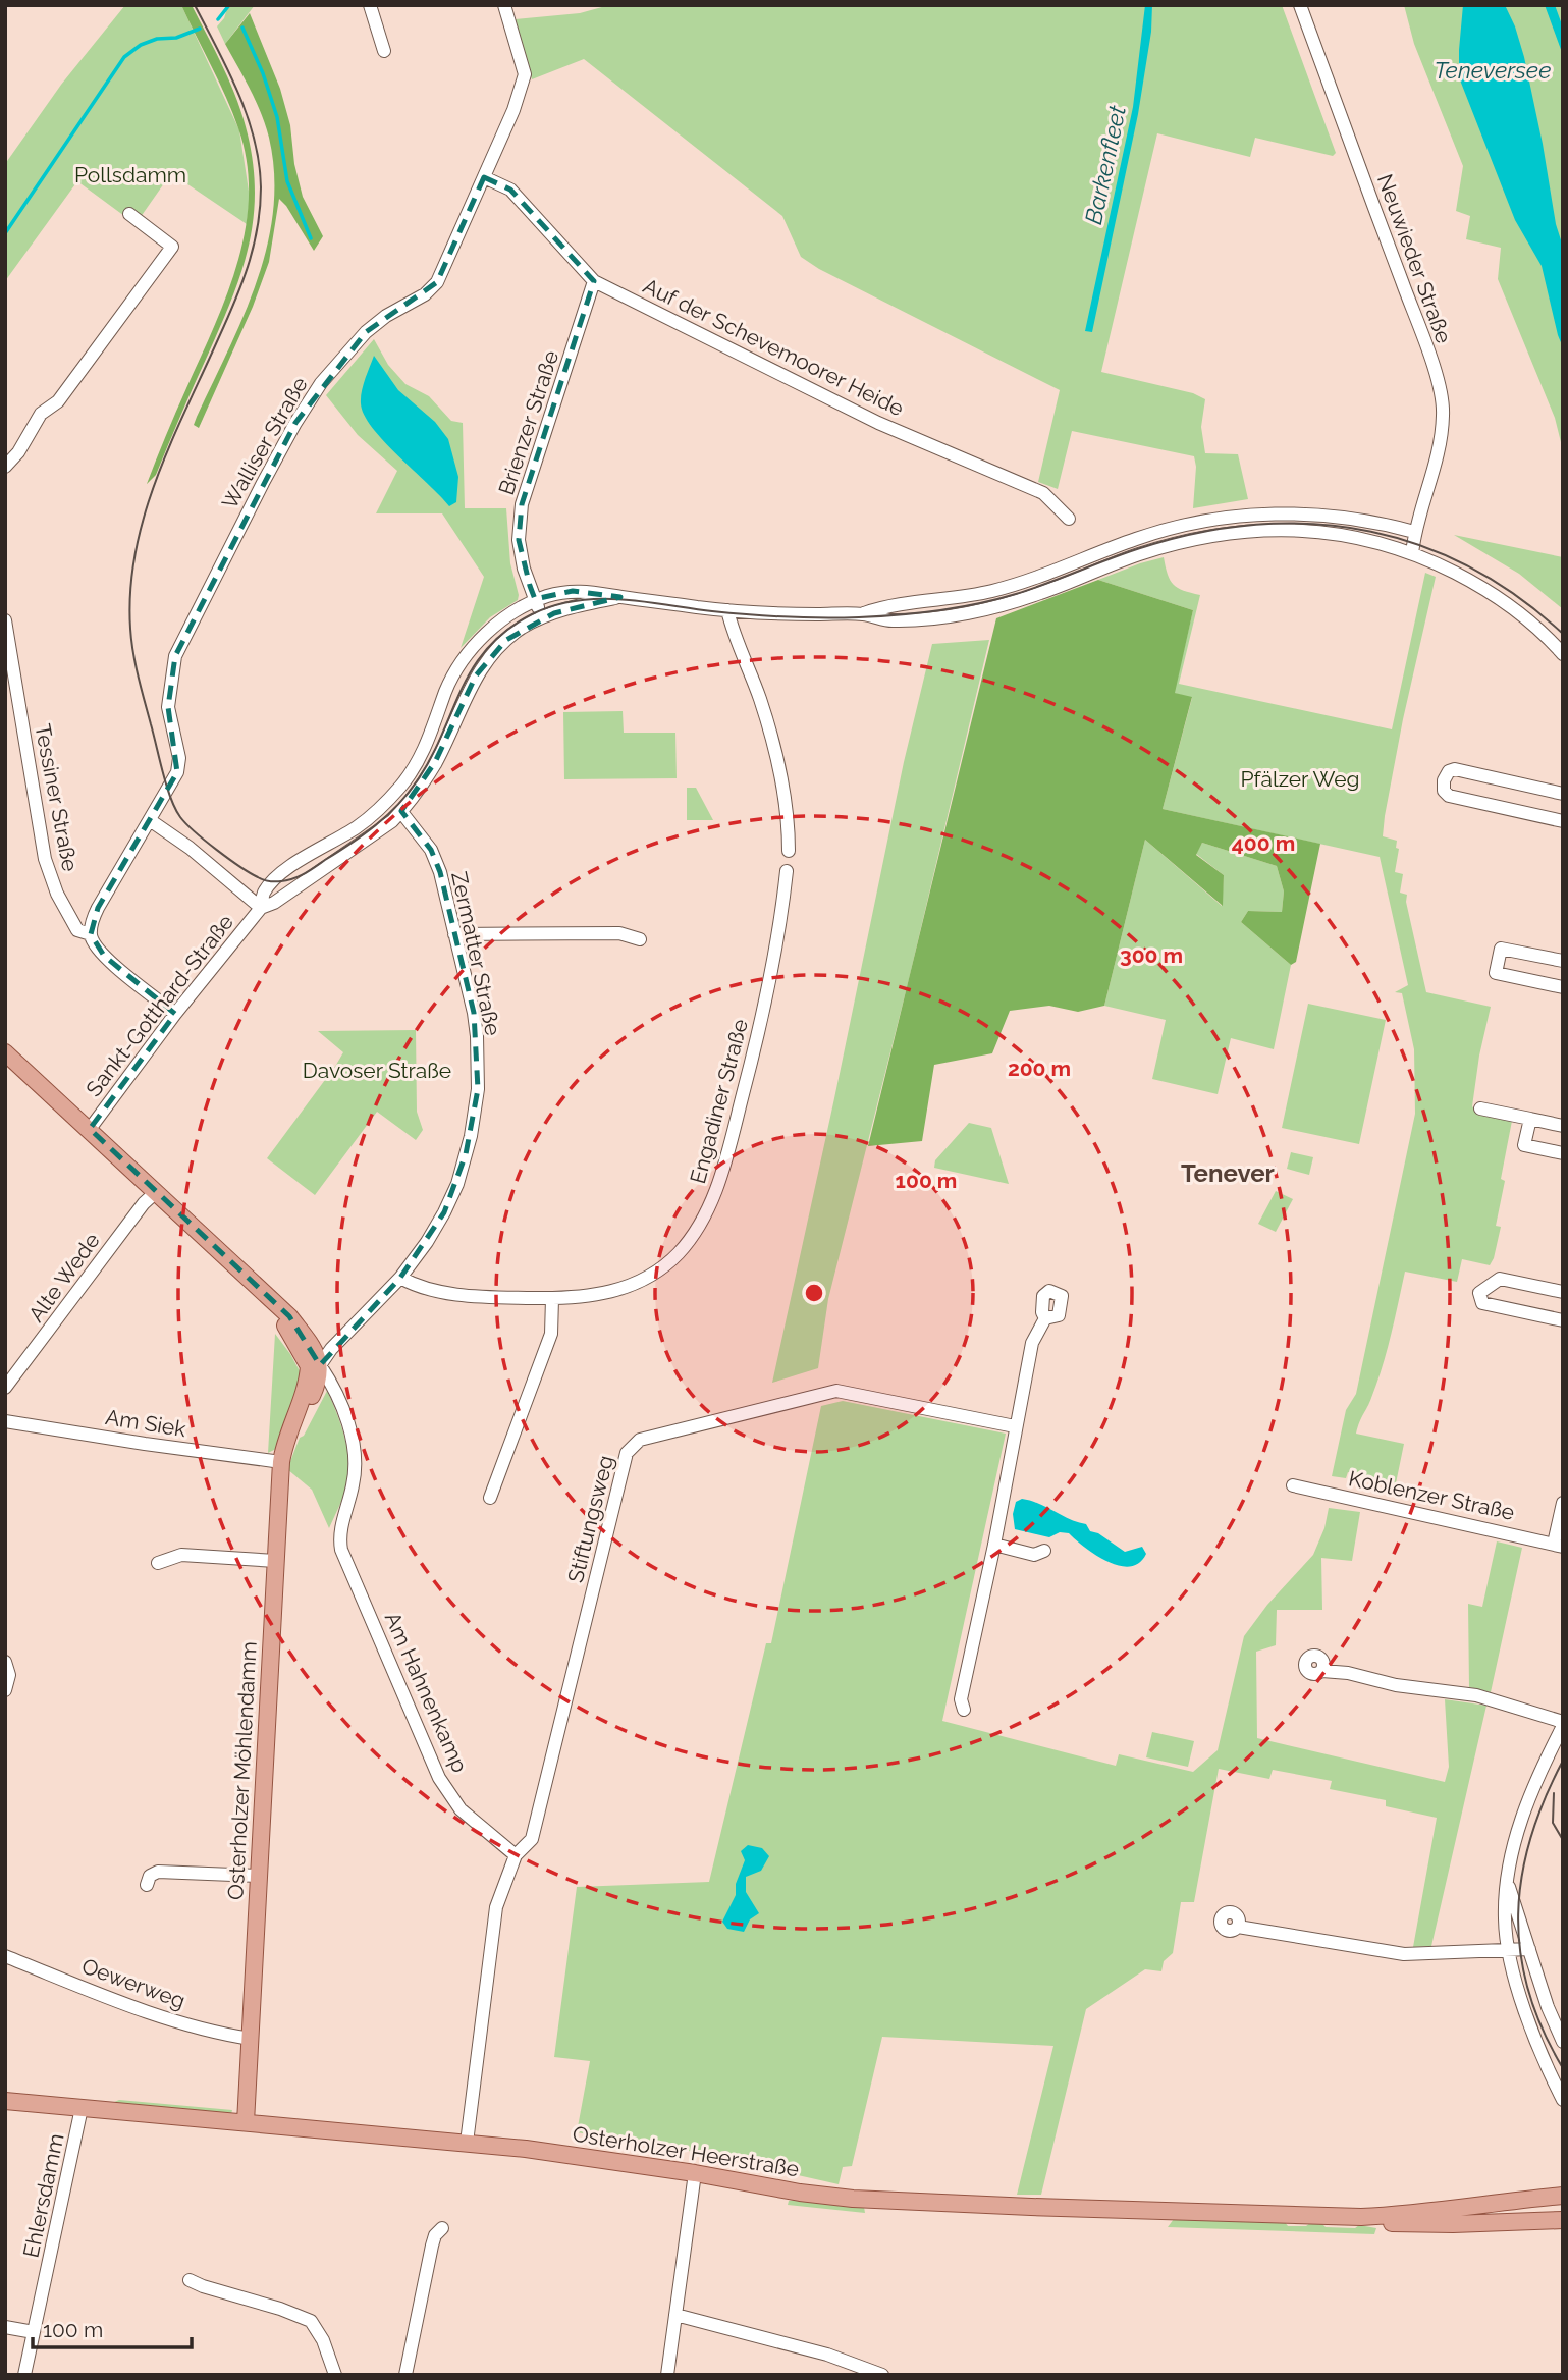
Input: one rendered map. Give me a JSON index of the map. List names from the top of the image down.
{
  "streets": {
    "main road": ["Osterholzer Möhlendamm", "Osterholzer Heerstraße"],
    "street": [
      "Neuwieder Straße",
      "Auf der Schevemoorer Heide",
      "Brienzer Straße",
      "Walliser Straße",
      "Tessiner Straße",
      "Zermatter Straße",
      "Sankt-Gotthard-Straße",
      "Engadiner Straße",
      "Alte Wede",
      "Am Siek",
      "Koblenzer Straße",
      "Stiftungsweg",
      "Am Hahnenkamp",
      "Oewerweg",
      "Ehlersdamm"
    ]
  },
  "crossings": [
    ["Neuwieder Straße", "Sankt-Gotthard-Straße"],
    ["Auf der Schevemoorer Heide", "Brienzer Straße"],
    ["Auf der Schevemoorer Heide", "Walliser Straße"],
    ["Brienzer Straße", "Sankt-Gotthard-Straße"],
    ["Walliser Straße", "Tessiner Straße"],
    ["Tessiner Straße", "Sankt-Gotthard-Straße"],
    ["Zermatter Straße", "Sankt-Gotthard-Straße"],
    ["Zermatter Straße", "Engadiner Straße"],
    ["Zermatter Straße", "Am Hahnenkamp"],
    ["Zermatter Straße", "Osterholzer Möhlendamm"],
    ["Am Siek", "Osterholzer Möhlendamm"],
    ["Stiftungsweg", "Am Hahnenkamp"],
    ["Am Hahnenkamp", "Osterholzer Möhlendamm"],
    ["Osterholzer Möhlendamm", "Oewerweg"],
    ["Osterholzer Möhlendamm", "Osterholzer Heerstraße"],
    ["Osterholzer Heerstraße", "Ehlersdamm"]
  ],
  "districts": ["Tenever"],
  "water": ["Teneversee", "Barkenfleet"],
  "parks": ["Pollsdamm", "Pfälzer Weg", "Davoser Straße"],
  "scale_bar": "100 m",
  "rings": [
    "400 m",
    "300 m",
    "200 m",
    "100 m"
  ]
}
